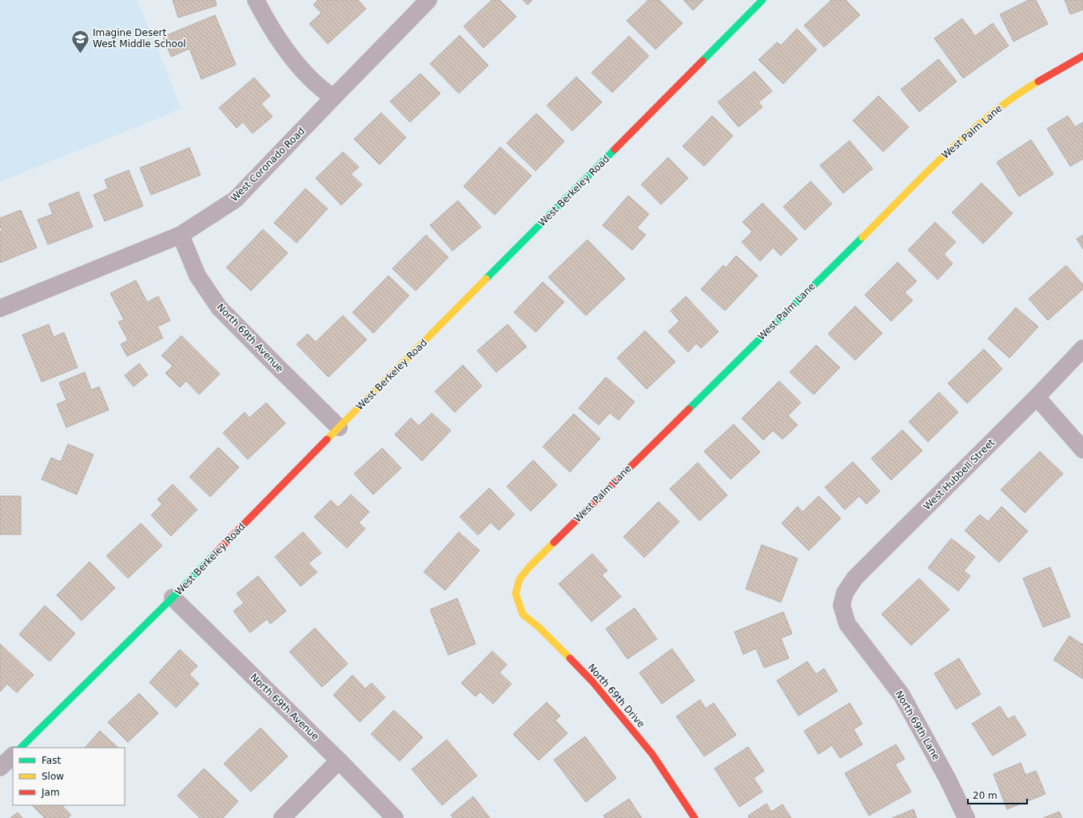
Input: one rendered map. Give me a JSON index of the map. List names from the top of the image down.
{
  "streets": {
    "street": [
      "West Palm Lane",
      "West Coronado Road",
      "West Berkeley Road",
      "North 69th Avenue",
      "West Hubbell Street",
      "North 69th Drive",
      "North 69th Lane"
    ]
  },
  "crossings": [
    ["West Palm Lane", "North 69th Drive"],
    ["West Coronado Road", "North 69th Avenue"],
    ["West Berkeley Road", "North 69th Avenue"],
    ["West Hubbell Street", "North 69th Lane"]
  ],
  "places": {
    "school or university": ["Imagine Desert West Middle School"]
  },
  "legend": ["Fast", "Slow", "Jam"],
  "scale_bar": "20 m"
}
